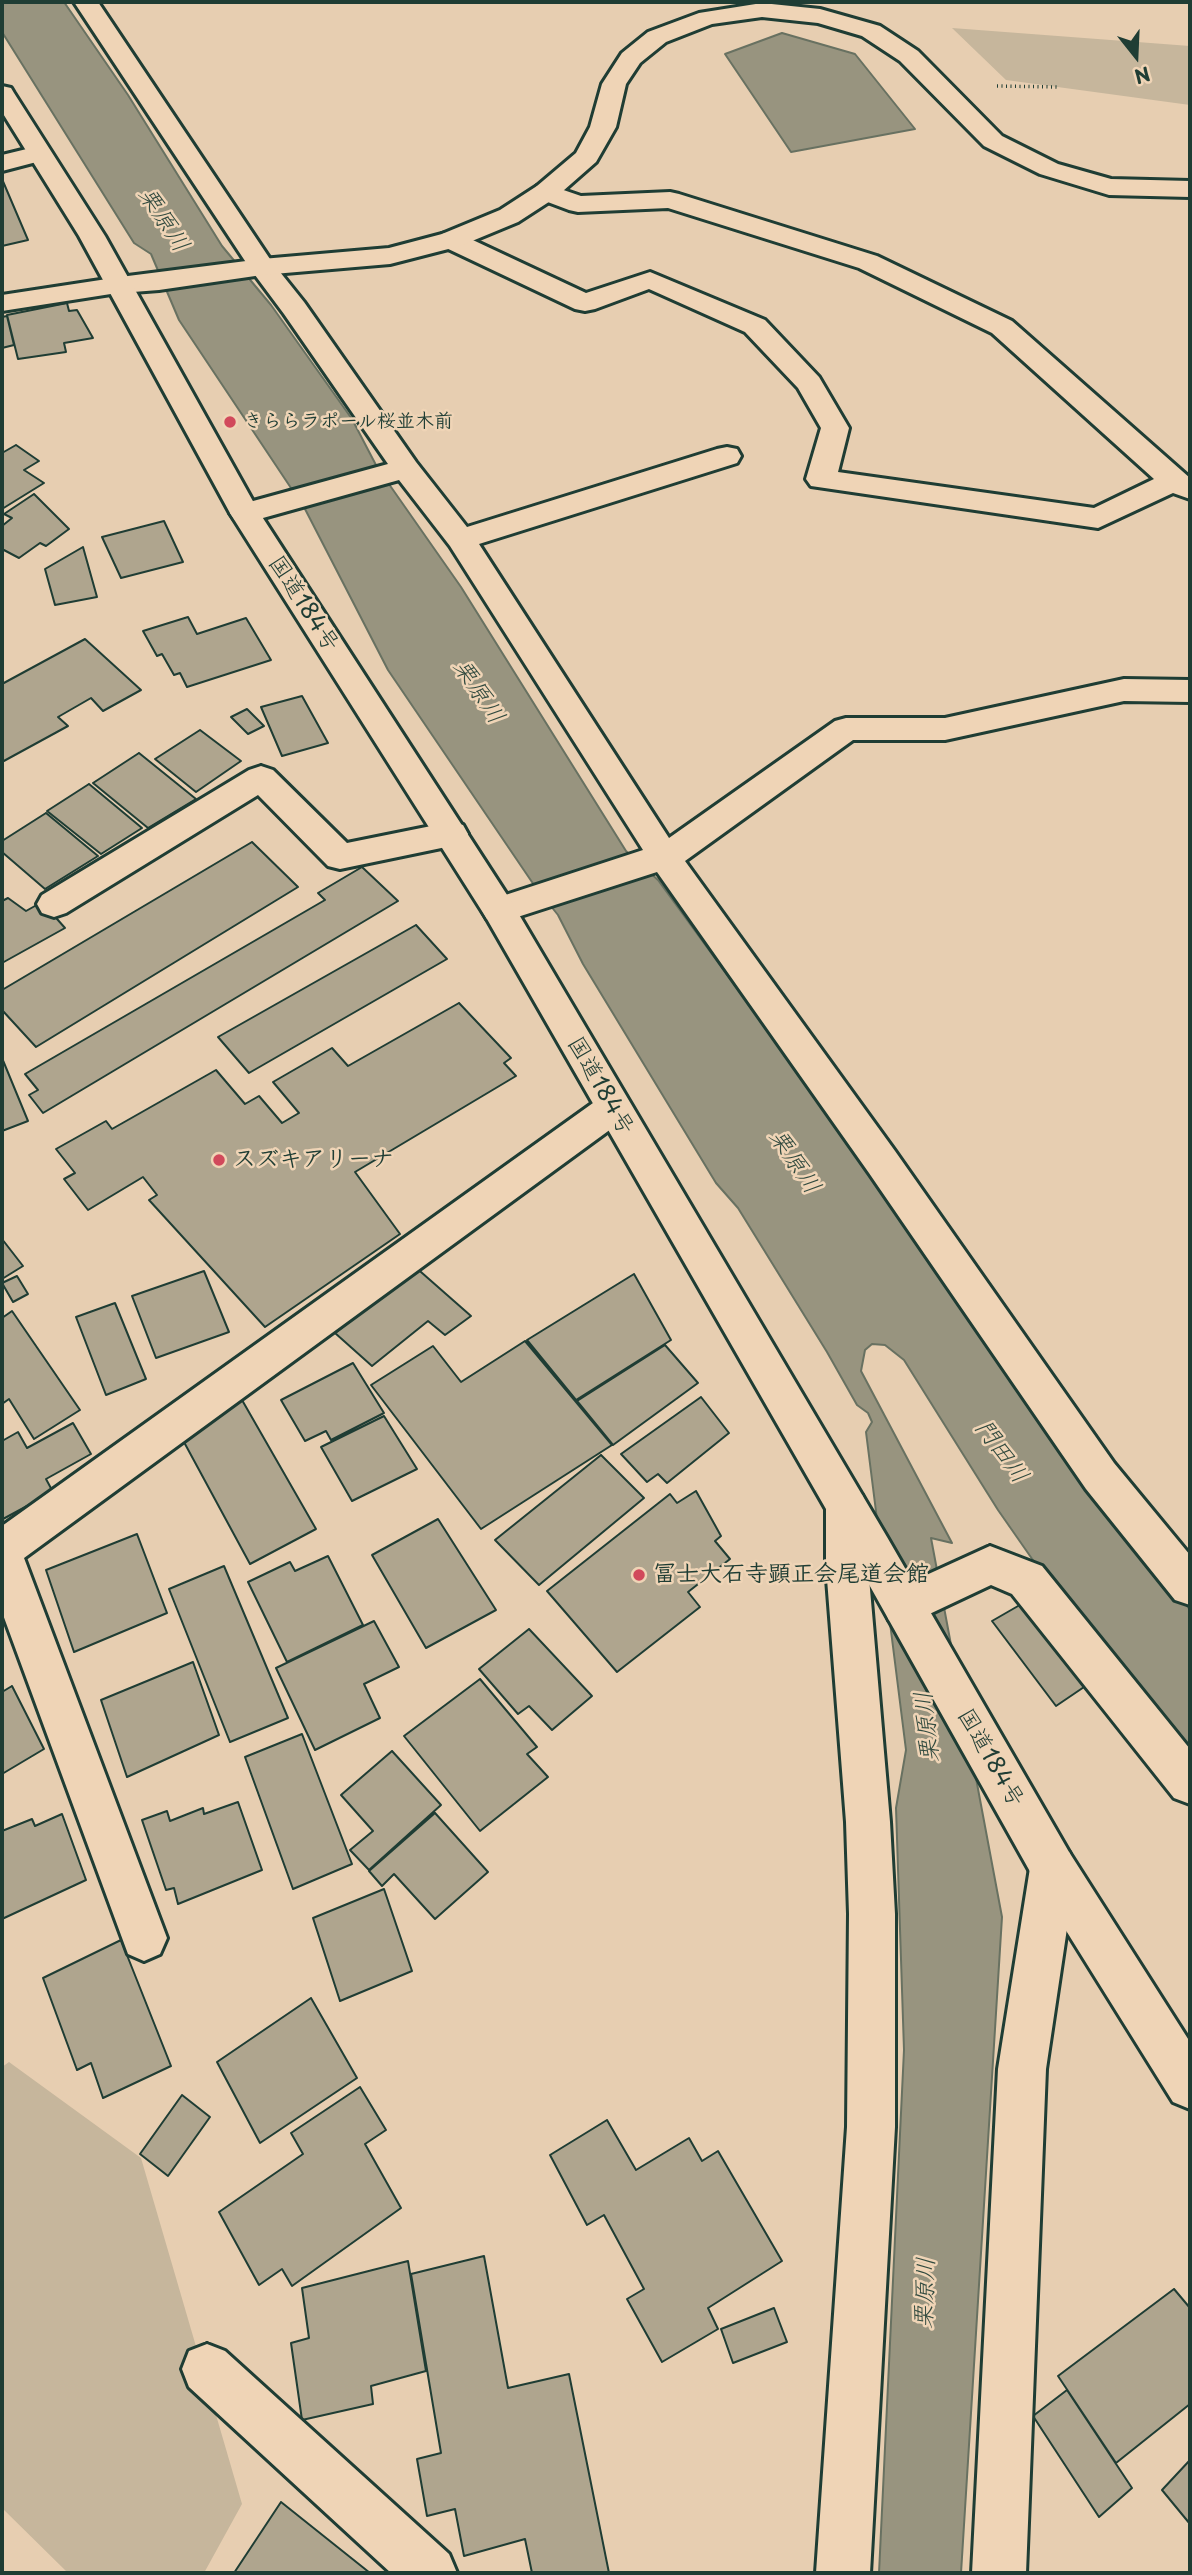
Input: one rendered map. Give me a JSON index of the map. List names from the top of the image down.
{
  "streets": {
    "main road": ["国道184号"]
  },
  "water": ["栗原川", "門田川"],
  "places": ["きららラポール桜並木前", "スズキアリーナ", "冨士大石寺顕正会尾道会館"],
  "north": "bottom"
}
